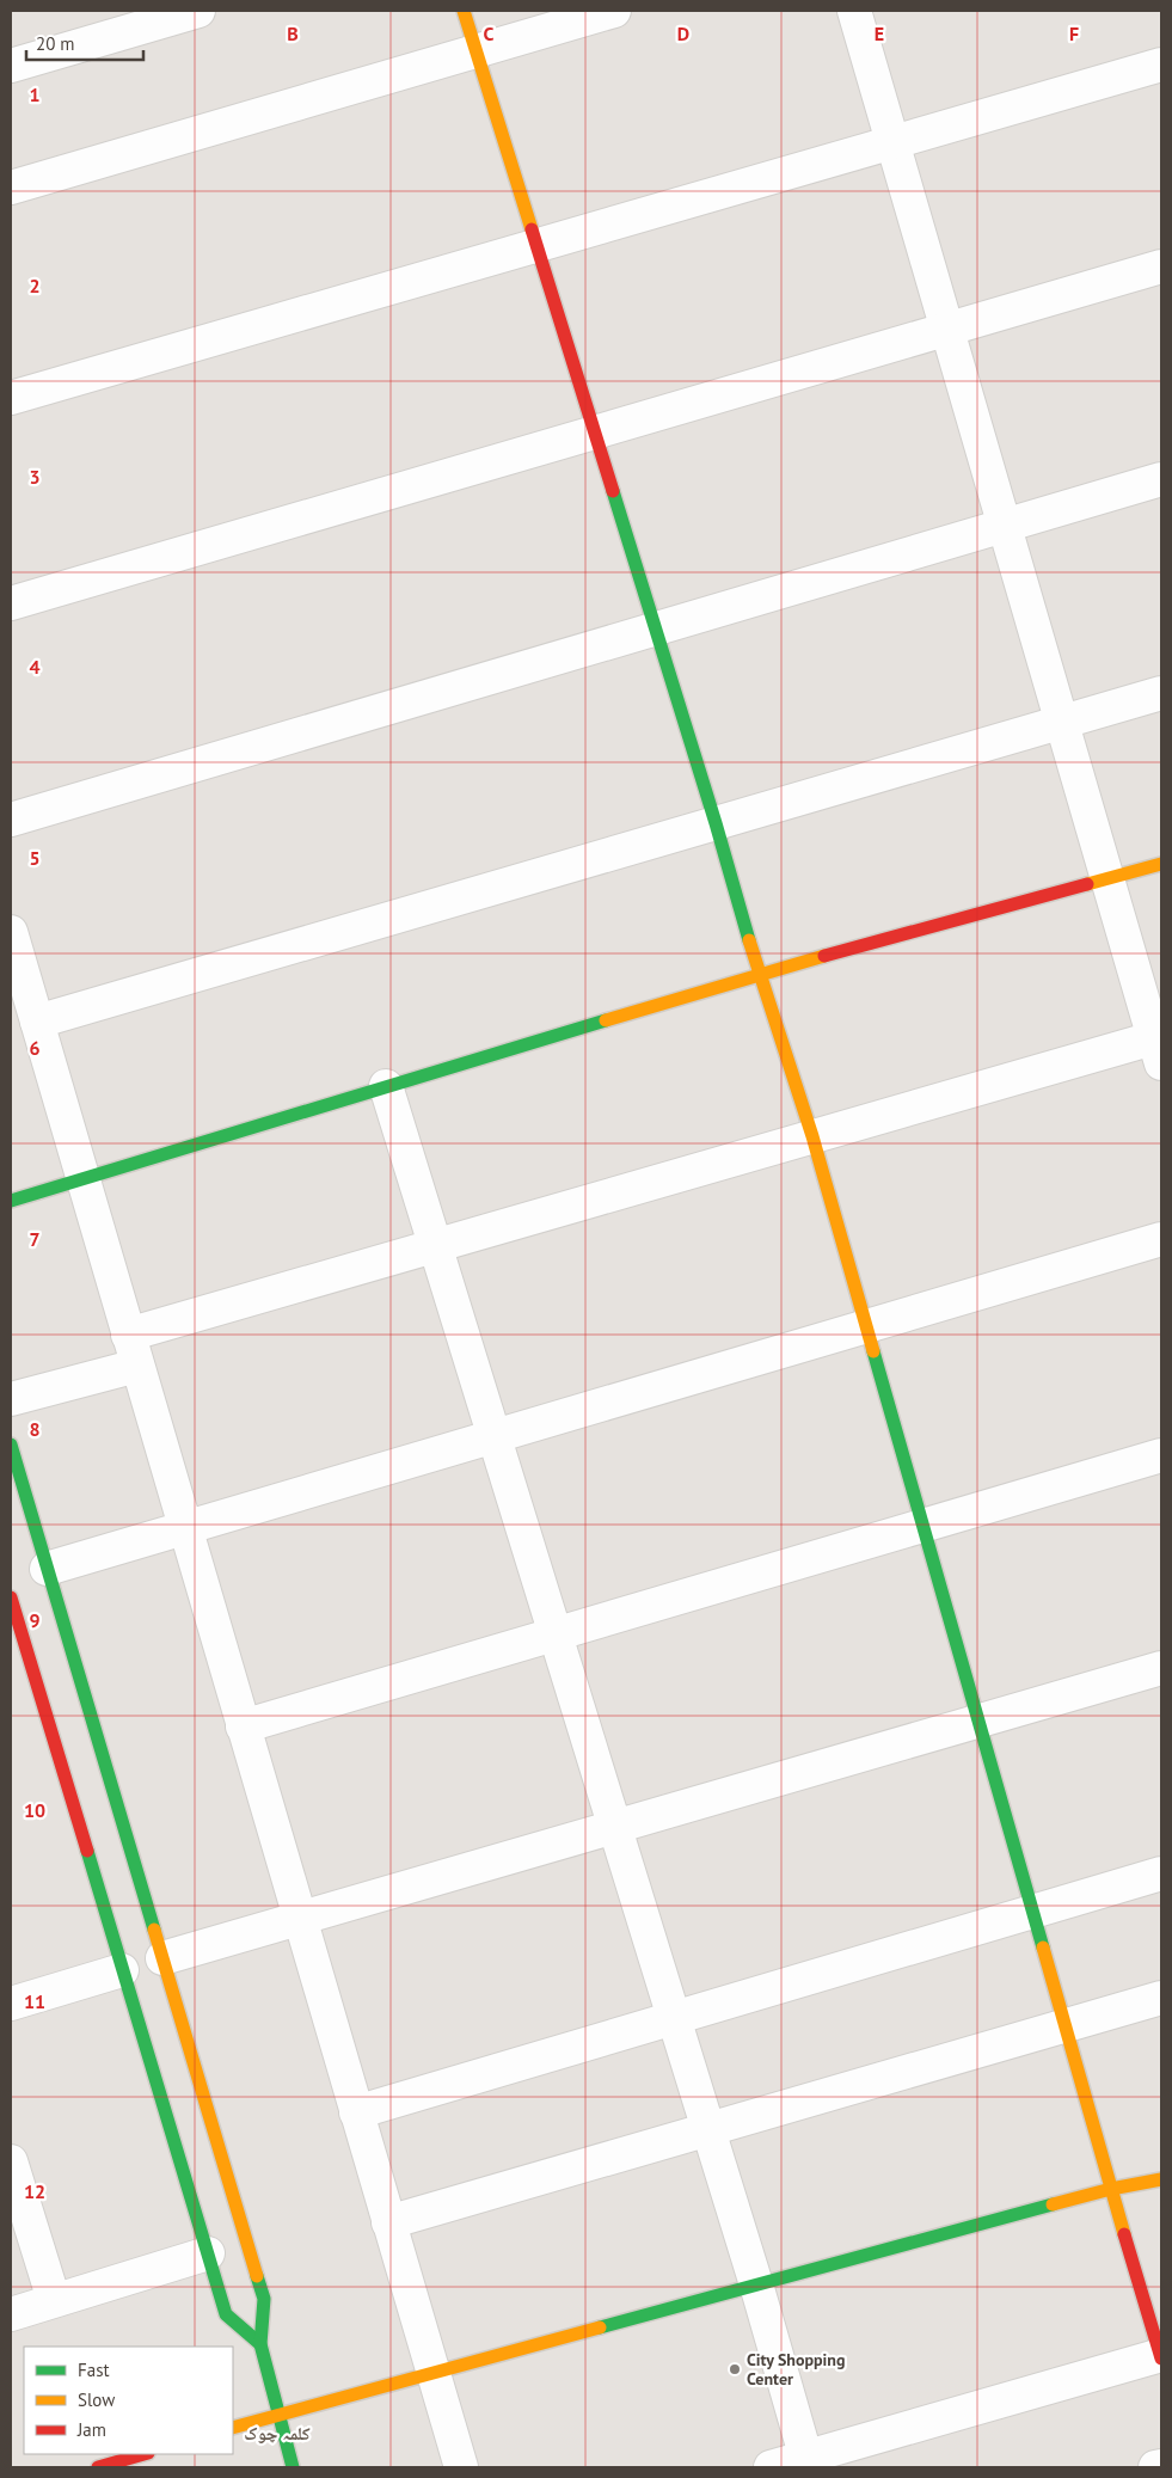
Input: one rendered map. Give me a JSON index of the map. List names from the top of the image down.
{
  "districts": ["کلمہ چوک"],
  "places": ["City Shopping Center"],
  "legend": ["Fast", "Slow", "Jam"],
  "scale_bar": "20 m",
  "grid": {
    "columns": [
      "B",
      "C",
      "D",
      "E",
      "F"
    ],
    "rows": [
      "1",
      "2",
      "3",
      "4",
      "5",
      "6",
      "7",
      "8",
      "9",
      "10",
      "11",
      "12"
    ]
  }
}
